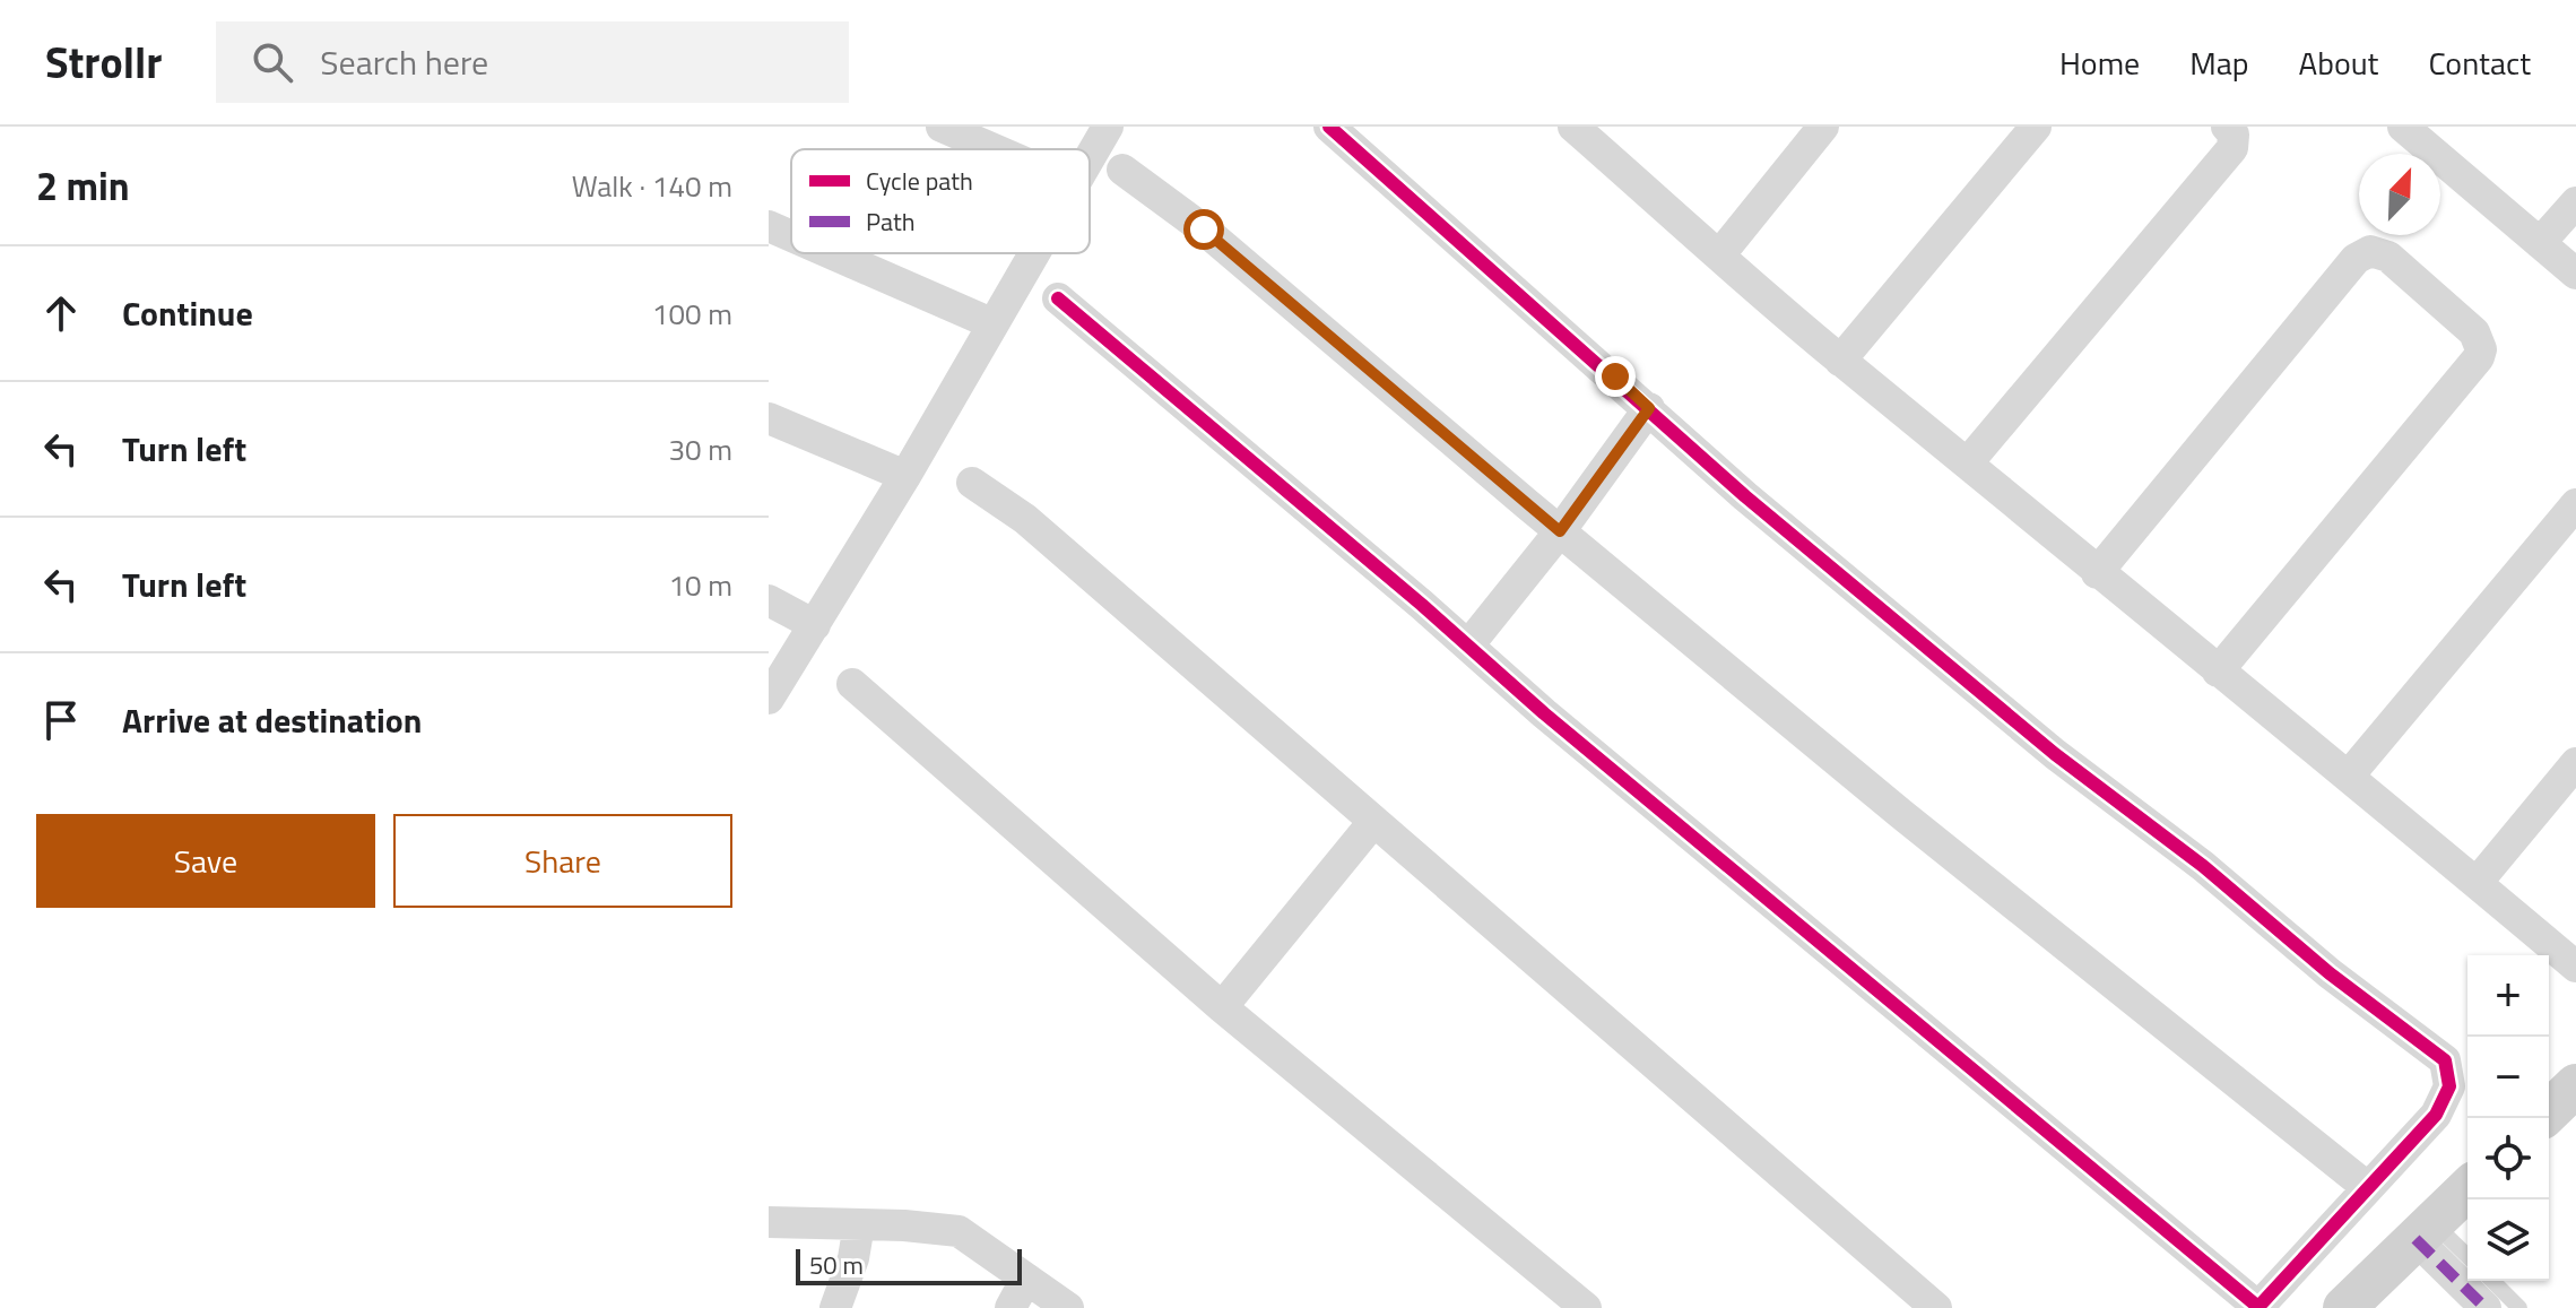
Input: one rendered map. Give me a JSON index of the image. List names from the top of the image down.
{
  "legend": ["Cycle path", "Path"],
  "scale_bar": "50 m",
  "north": "top right",
  "page": {
    "header": "Strollr",
    "search": "Search here",
    "nav": [
      "Home",
      "Map",
      "About",
      "Contact"
    ],
    "heading": ["2 min", "Walk · 140 m"],
    "list": [
      ["Continue", "100 m"],
      ["Turn left", "30 m"],
      ["Turn left", "10 m"],
      "Arrive at destination"
    ],
    "buttons": ["Save", "Share"],
    "map_buttons": ["+", "−"],
    "scale": "50 m"
  }
}
